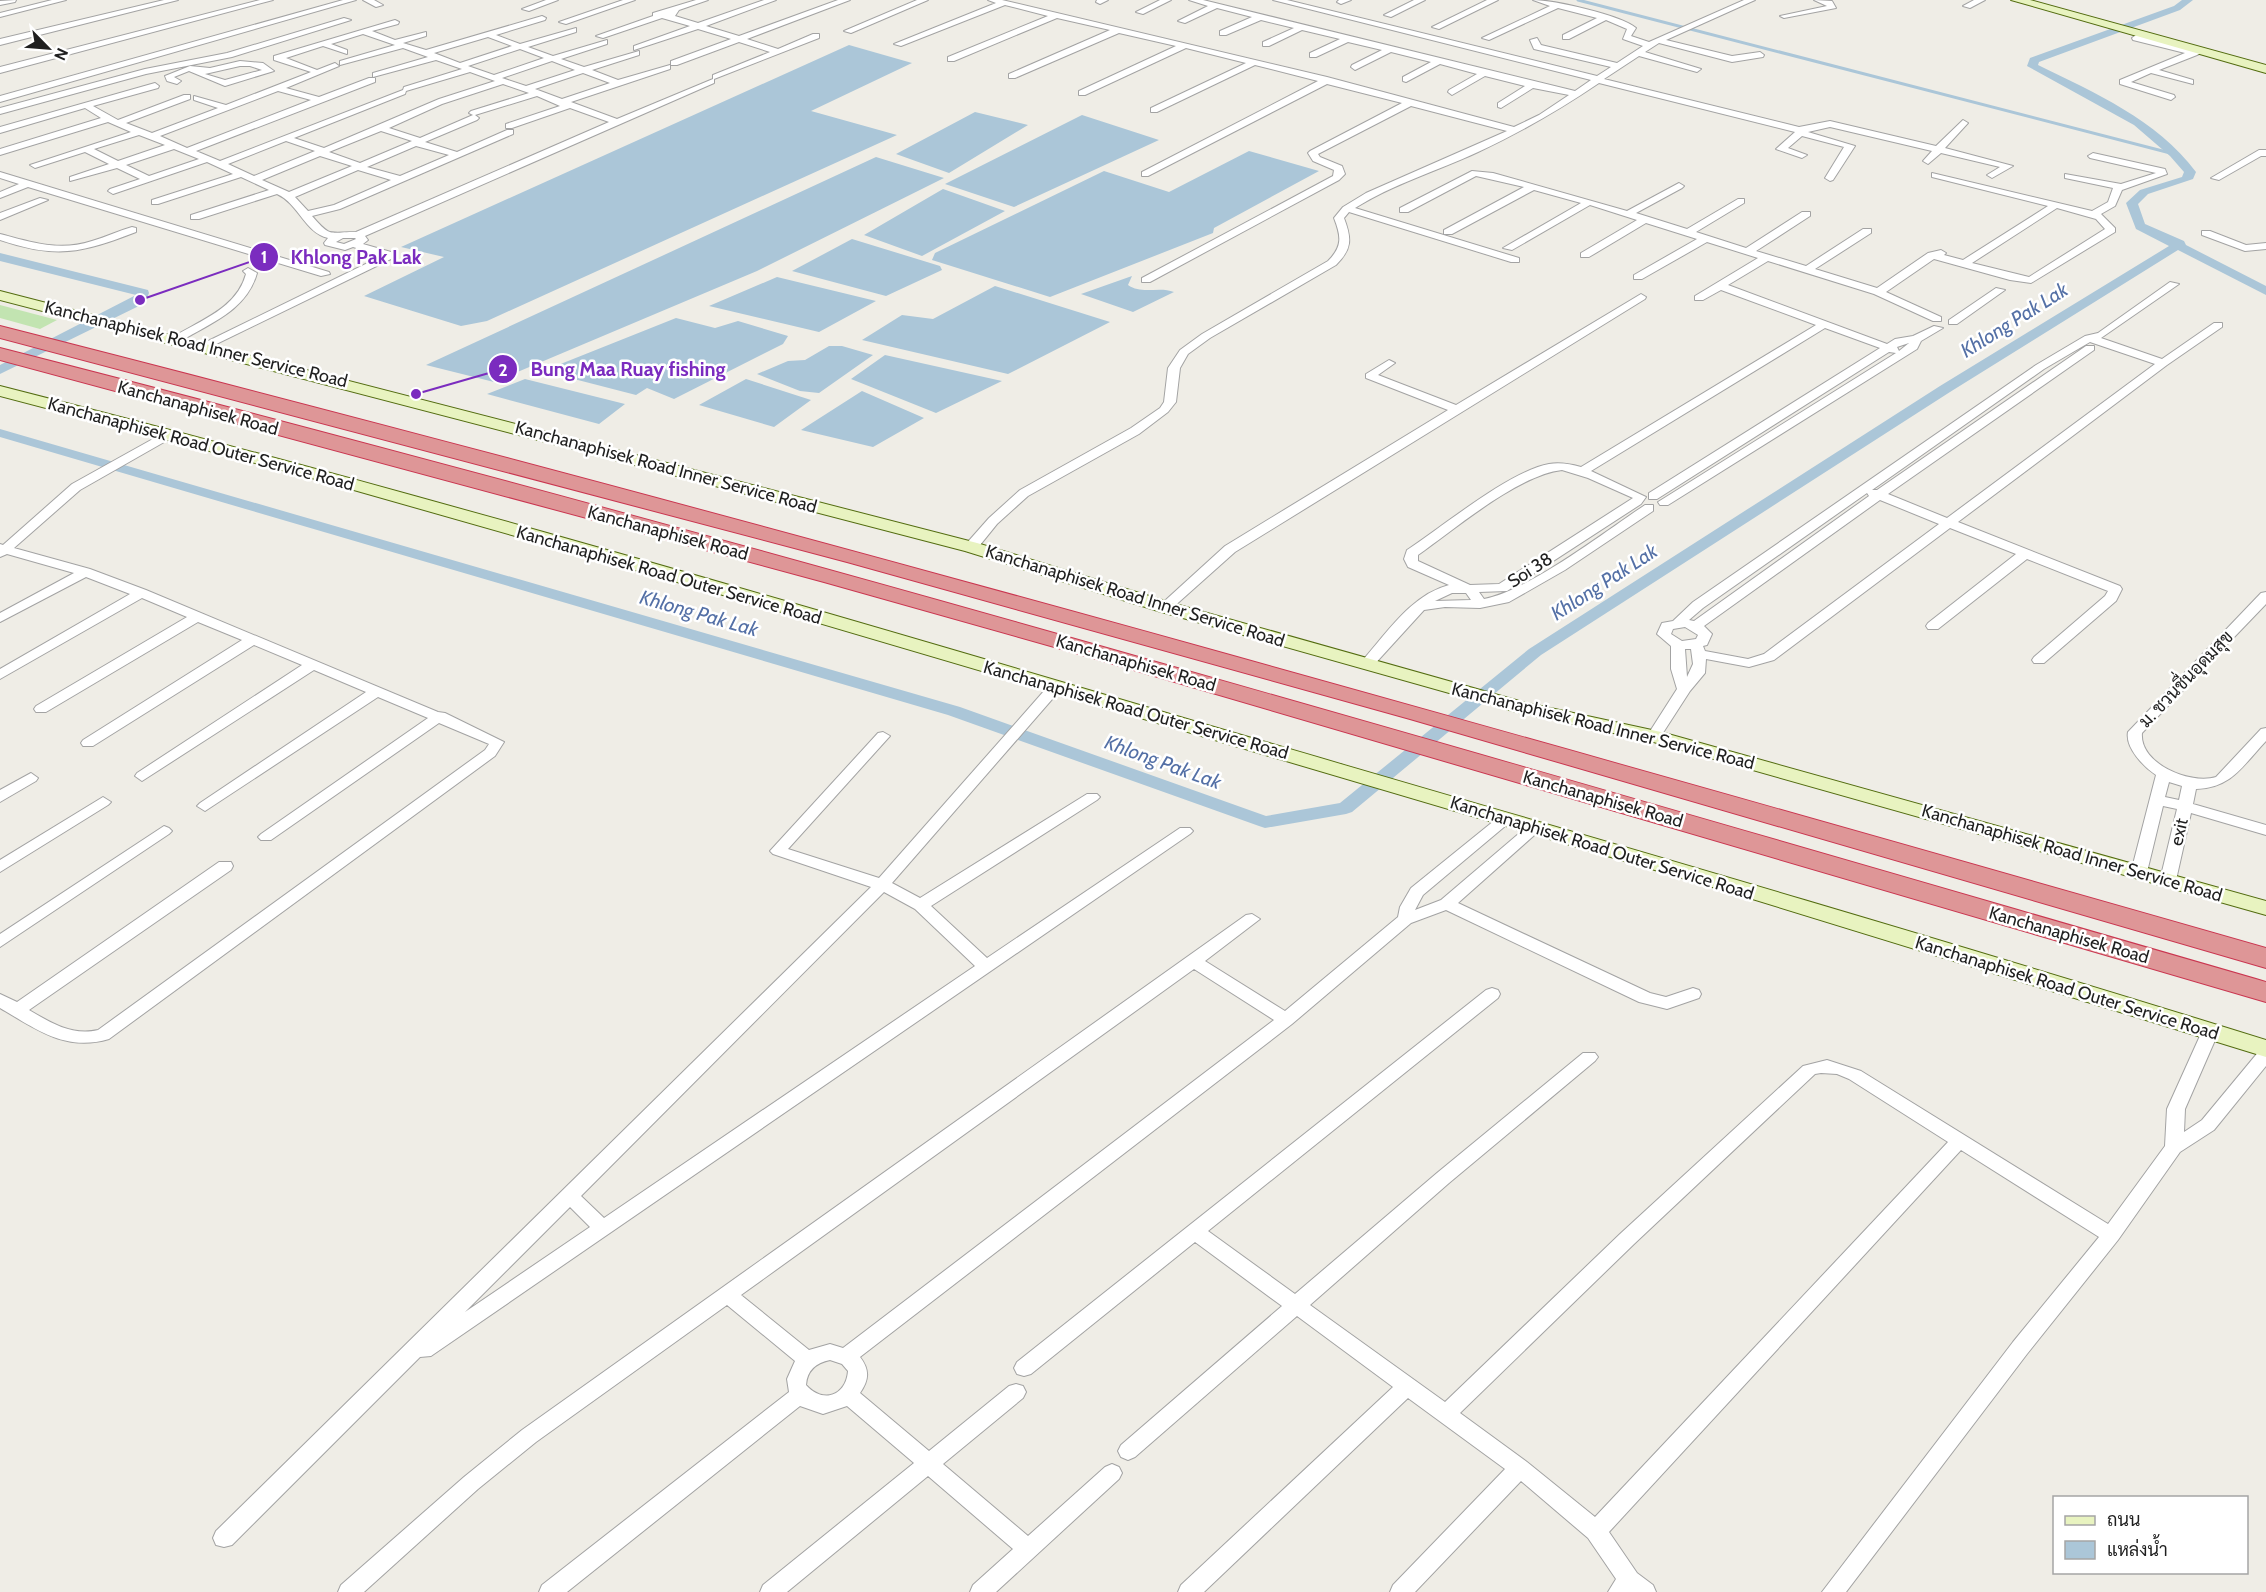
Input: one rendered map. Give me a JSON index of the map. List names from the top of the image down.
{
  "streets": {
    "highway": ["Kanchanaphisek Road"],
    "main road": ["Kanchanaphisek Road Inner Service Road", "Kanchanaphisek Road Outer Service Road"],
    "street": ["Soi 38", "ม. ชวนชื่นอุดมสุข", "exit"]
  },
  "crossings": [
    ["Kanchanaphisek Road Inner Service Road", "Soi 38"],
    ["Kanchanaphisek Road Inner Service Road", "exit"]
  ],
  "water": ["Khlong Pak Lak"],
  "places": ["Khlong Pak Lak", "Bung Maa Ruay fishing"],
  "legend": ["ถนน", "แหล่งน้ำ"],
  "north": "bottom right"
}
